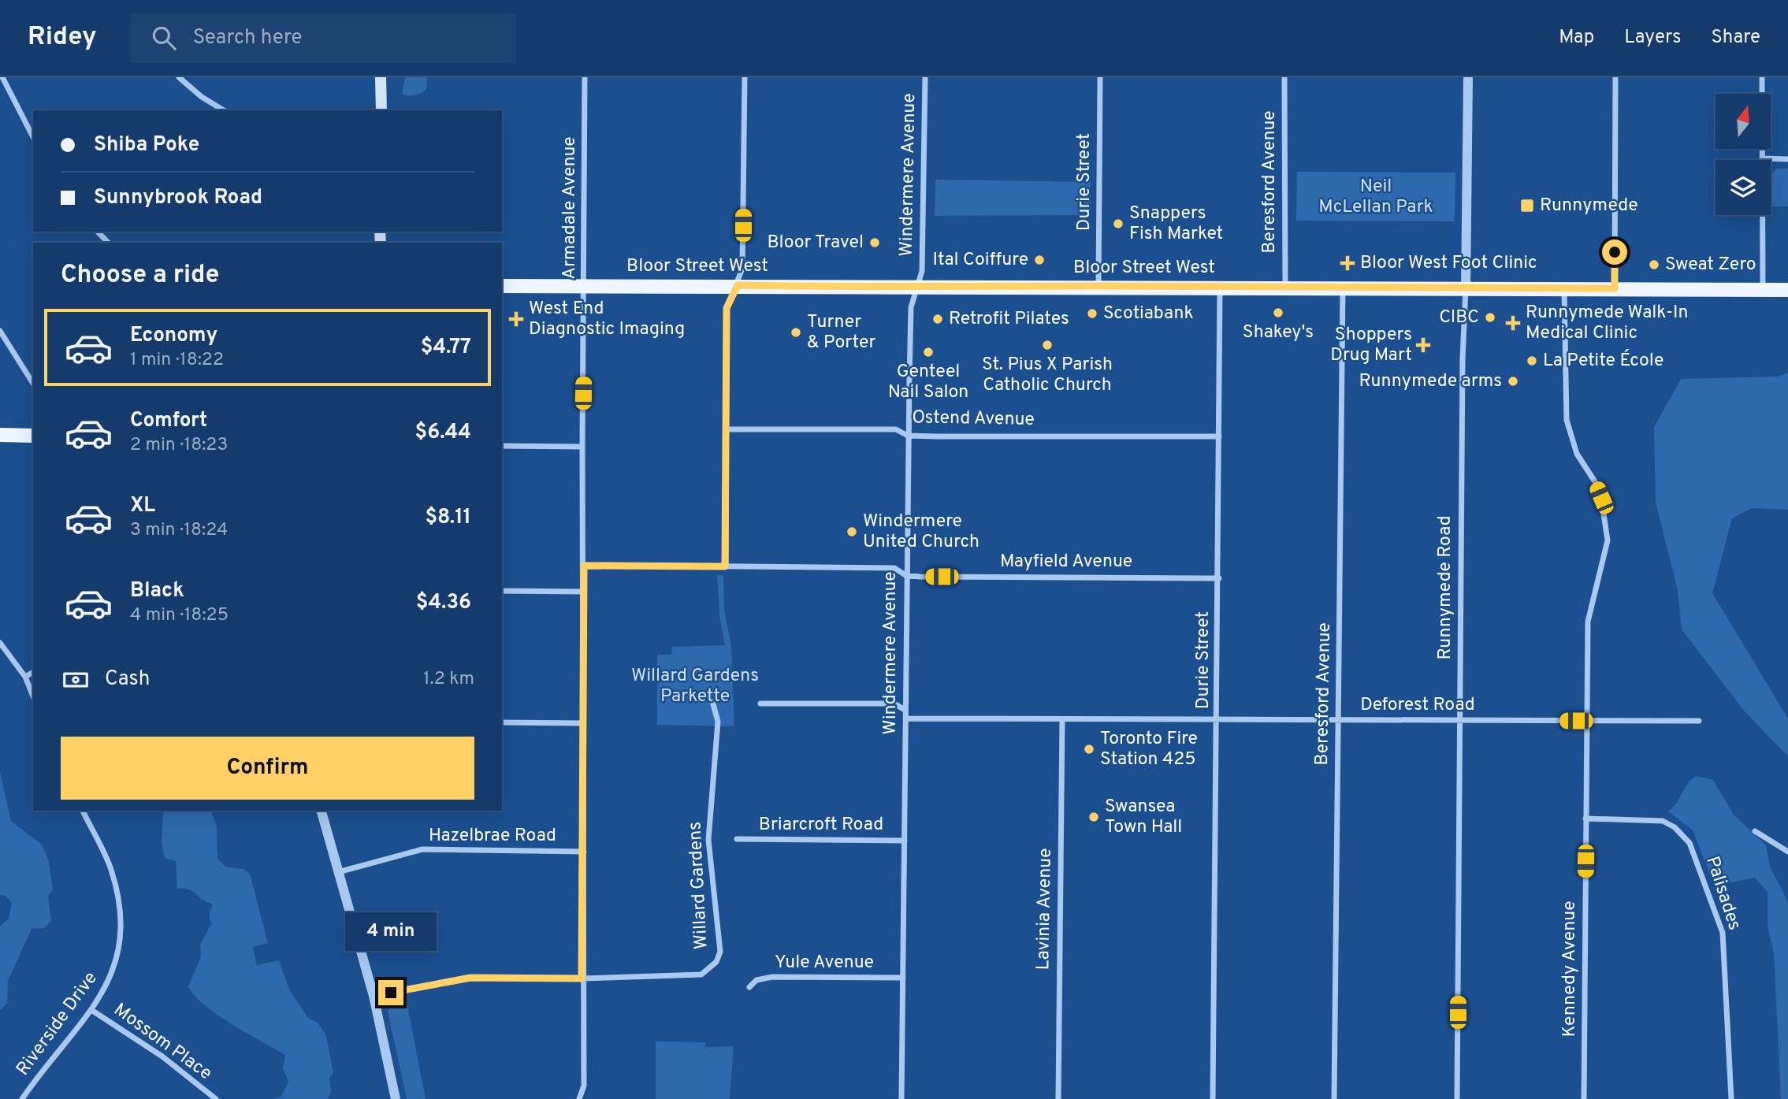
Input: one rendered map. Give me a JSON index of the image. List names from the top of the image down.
{
  "streets": {
    "main road": ["Bloor Street West"],
    "street": [
      "Windermere Avenue",
      "Durie Street",
      "Beresford Avenue",
      "Armadale Avenue",
      "Ostend Avenue",
      "Mayfield Avenue",
      "Runnymede Road",
      "Deforest Road",
      "Briarcroft Road",
      "Hazelbrae Road",
      "Willard Gardens",
      "Palisades",
      "Lavinia Avenue",
      "Yule Avenue",
      "Kennedy Avenue",
      "Riverside Drive",
      "Mossom Place"
    ]
  },
  "crossings": [
    ["Windermere Avenue", "Bloor Street West"],
    ["Windermere Avenue", "Ostend Avenue"],
    ["Windermere Avenue", "Mayfield Avenue"],
    ["Windermere Avenue", "Deforest Road"],
    ["Windermere Avenue", "Briarcroft Road"],
    ["Windermere Avenue", "Yule Avenue"],
    ["Durie Street", "Bloor Street West"],
    ["Durie Street", "Ostend Avenue"],
    ["Durie Street", "Mayfield Avenue"],
    ["Durie Street", "Deforest Road"],
    ["Beresford Avenue", "Bloor Street West"],
    ["Beresford Avenue", "Deforest Road"],
    ["Armadale Avenue", "Bloor Street West"],
    ["Armadale Avenue", "Mayfield Avenue"],
    ["Armadale Avenue", "Hazelbrae Road"],
    ["Armadale Avenue", "Willard Gardens"],
    ["Bloor Street West", "Runnymede Road"],
    ["Bloor Street West", "Kennedy Avenue"],
    ["Runnymede Road", "Deforest Road"],
    ["Deforest Road", "Lavinia Avenue"],
    ["Deforest Road", "Kennedy Avenue"],
    ["Palisades", "Kennedy Avenue"],
    ["Riverside Drive", "Mossom Place"]
  ],
  "parks": ["Neil McLellan Park", "Willard Gardens Parkette"],
  "places": {
    "transit": ["Runnymede"],
    "other": [
      "Snappers Fish Market",
      "Bloor Travel",
      "Ital Coiffure",
      "Sweat Zero",
      "Shakey's",
      "Scotiabank",
      "CIBC",
      "Retrofit Pilates",
      "Turner & Porter",
      "St. Pius X Parish Catholic Church",
      "Genteel Nail Salon",
      "La Petite École",
      "Runnymede arms",
      "Windermere United Church",
      "Toronto Fire Station 425",
      "Swansea Town Hall"
    ],
    "health": [
      "Bloor West Foot Clinic",
      "West End Diagnostic Imaging",
      "Runnymede Walk-In Medical Clinic",
      "Shoppers Drug Mart"
    ]
  },
  "north": "top",
  "page": {
    "header": "Ridey",
    "search": "Search here",
    "nav": ["Map", "Layers", "Share"],
    "banner": ["Shiba Poke", "Sunnybrook Road"],
    "heading": "Choose a ride",
    "list": [
      {
        "name": "Economy",
        "note": "1 min · 18:22",
        "value": "$4.77"
      },
      {
        "name": "Comfort",
        "note": "2 min · 18:23",
        "value": "$6.44"
      },
      {
        "name": "XL",
        "note": "3 min · 18:24",
        "value": "$8.11"
      },
      {
        "name": "Black",
        "note": "4 min · 18:25",
        "value": "$4.36"
      }
    ],
    "pay": ["Cash", "1.2 km"],
    "buttons": "Confirm",
    "bubble": "4 min"
  }
}
